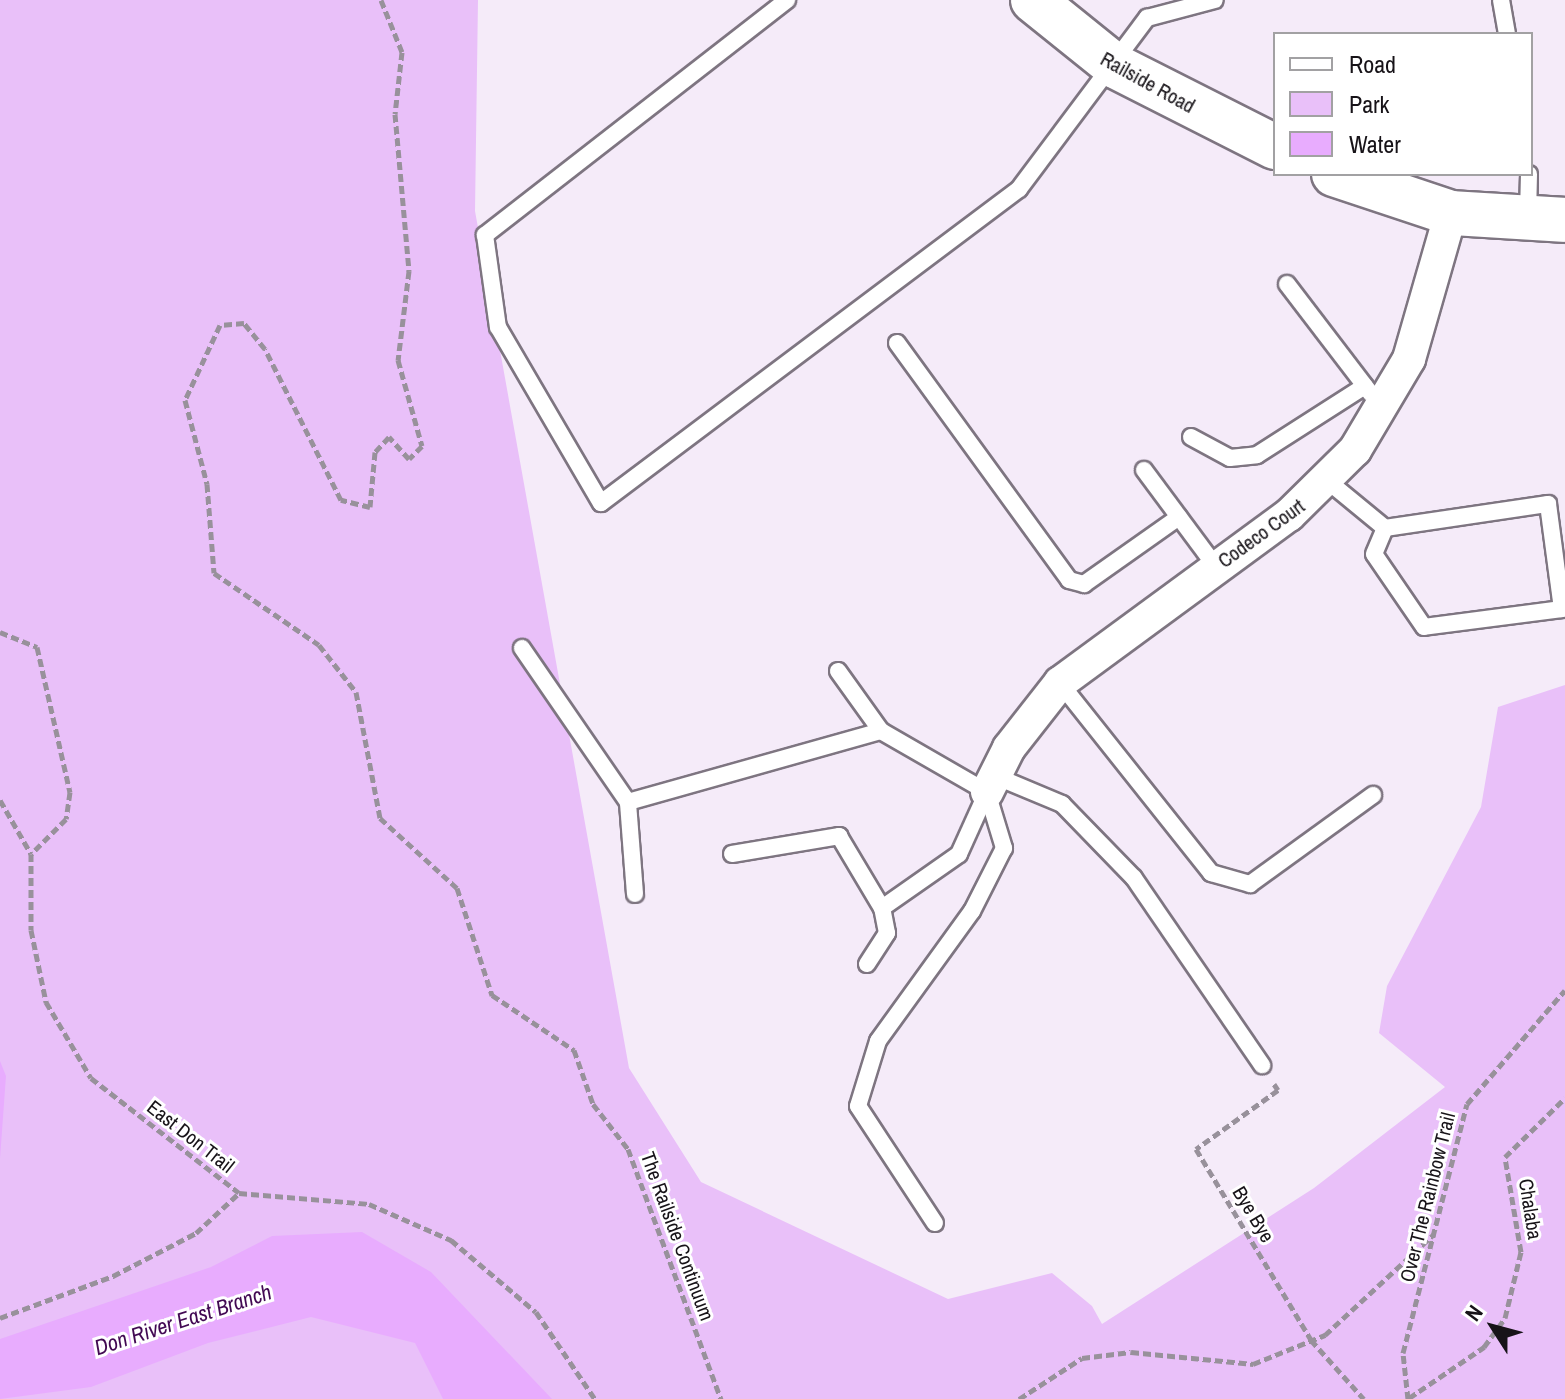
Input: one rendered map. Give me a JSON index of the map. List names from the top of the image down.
{
  "streets": {
    "street": ["Railside Road", "Codeco Court"],
    "path": [
      "East Don Trail",
      "Over The Rainbow Trail",
      "Chalaba",
      "Bye Bye",
      "The Railside Continuum"
    ]
  },
  "crossings": [
    ["Over The Rainbow Trail", "Chalaba"]
  ],
  "water": ["Don River East Branch"],
  "legend": ["Road", "Park", "Water"],
  "north": "top left"
}
